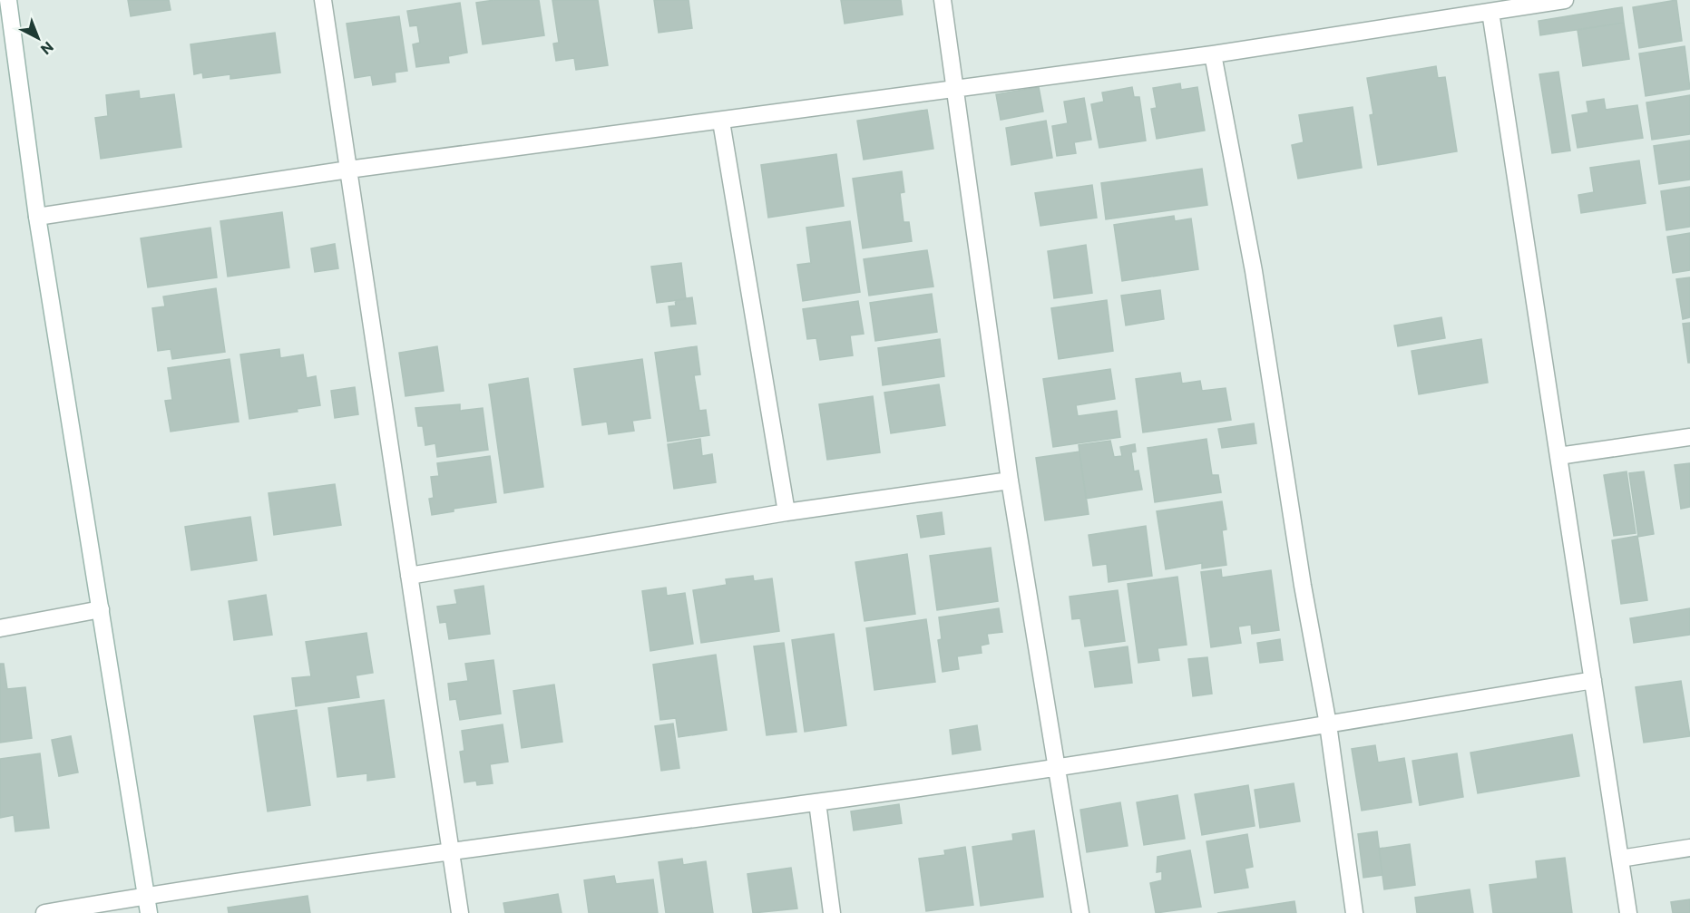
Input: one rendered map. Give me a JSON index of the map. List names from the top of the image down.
{
  "north": "bottom right"
}
